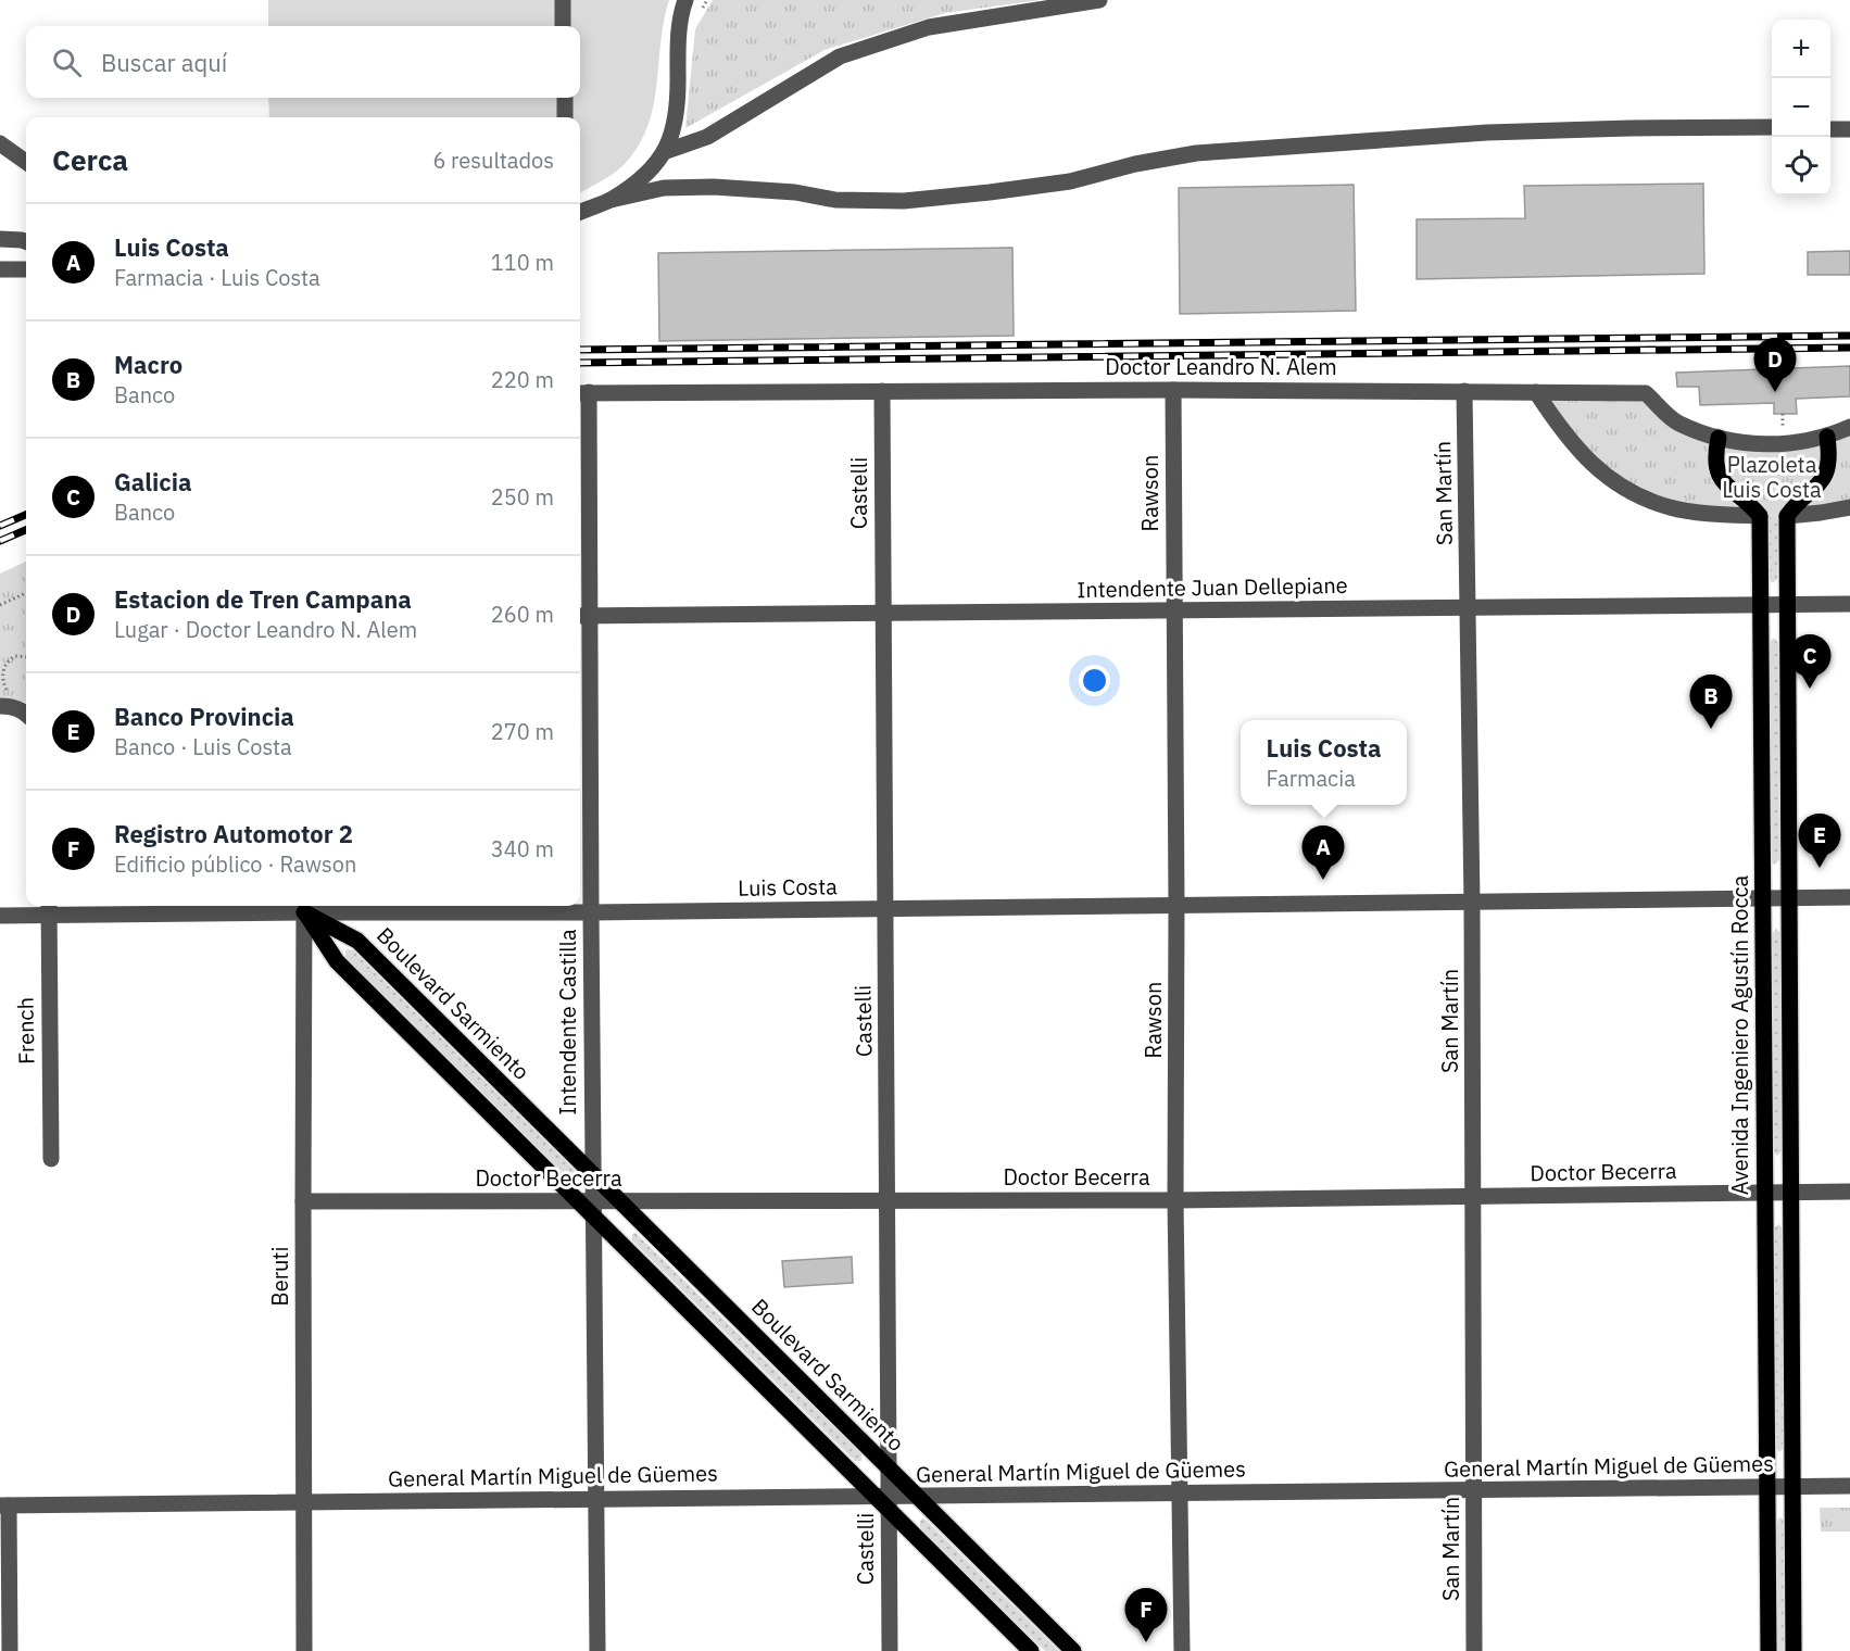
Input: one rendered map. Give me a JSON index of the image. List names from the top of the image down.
{
  "streets": {
    "main road": ["Boulevard Sarmiento", "Avenida Ingeniero Agustín Rocca"],
    "street": [
      "Doctor Leandro N. Alem",
      "Castelli",
      "Rawson",
      "San Martín",
      "Intendente Juan Dellepiane",
      "Luis Costa",
      "Intendente Castilla",
      "French",
      "Doctor Becerra",
      "Beruti",
      "General Martín Miguel de Güemes"
    ]
  },
  "crossings": [
    ["Doctor Leandro N. Alem", "Castelli"],
    ["Doctor Leandro N. Alem", "Rawson"],
    ["Doctor Leandro N. Alem", "San Martín"],
    ["Doctor Leandro N. Alem", "Intendente Castilla"],
    ["Castelli", "Intendente Juan Dellepiane"],
    ["Castelli", "Luis Costa"],
    ["Castelli", "Boulevard Sarmiento"],
    ["Castelli", "Doctor Becerra"],
    ["Castelli", "General Martín Miguel de Güemes"],
    ["Rawson", "Intendente Juan Dellepiane"],
    ["Rawson", "Luis Costa"],
    ["Rawson", "Doctor Becerra"],
    ["Rawson", "General Martín Miguel de Güemes"],
    ["San Martín", "Intendente Juan Dellepiane"],
    ["San Martín", "Luis Costa"],
    ["San Martín", "Doctor Becerra"],
    ["San Martín", "General Martín Miguel de Güemes"],
    ["Intendente Juan Dellepiane", "Intendente Castilla"],
    ["Intendente Juan Dellepiane", "Avenida Ingeniero Agustín Rocca"],
    ["Luis Costa", "Boulevard Sarmiento"],
    ["Luis Costa", "Intendente Castilla"],
    ["Luis Costa", "French"],
    ["Luis Costa", "Avenida Ingeniero Agustín Rocca"],
    ["Luis Costa", "Beruti"],
    ["Boulevard Sarmiento", "Intendente Castilla"],
    ["Boulevard Sarmiento", "Doctor Becerra"],
    ["Boulevard Sarmiento", "Beruti"],
    ["Boulevard Sarmiento", "General Martín Miguel de Güemes"],
    ["Intendente Castilla", "Doctor Becerra"],
    ["Intendente Castilla", "General Martín Miguel de Güemes"],
    ["Avenida Ingeniero Agustín Rocca", "Doctor Becerra"],
    ["Avenida Ingeniero Agustín Rocca", "General Martín Miguel de Güemes"],
    ["Doctor Becerra", "Beruti"],
    ["Beruti", "General Martín Miguel de Güemes"]
  ],
  "parks": ["Plazoleta Luis Costa"],
  "page": {
    "map_buttons": ["+", "−"],
    "search": "Buscar aquí",
    "heading": ["Cerca", "6 resultados"],
    "list": [
      {
        "mark": "A",
        "name": "Luis Costa",
        "note": "Farmacia · Luis Costa",
        "value": "110 m"
      },
      {
        "mark": "B",
        "name": "Macro",
        "note": "Banco",
        "value": "220 m"
      },
      {
        "mark": "C",
        "name": "Galicia",
        "note": "Banco",
        "value": "250 m"
      },
      {
        "mark": "D",
        "name": "Estacion de Tren Campana",
        "note": "Lugar · Doctor Leandro N. Alem",
        "value": "260 m"
      },
      {
        "mark": "E",
        "name": "Banco Provincia",
        "note": "Banco · Luis Costa",
        "value": "270 m"
      },
      {
        "mark": "F",
        "name": "Registro Automotor 2",
        "note": "Edificio público · Rawson",
        "value": "340 m"
      }
    ],
    "pins": [
      "D",
      "C",
      "B",
      "E",
      "A",
      "F"
    ],
    "popup": ["Luis Costa", "Farmacia"]
  }
}
